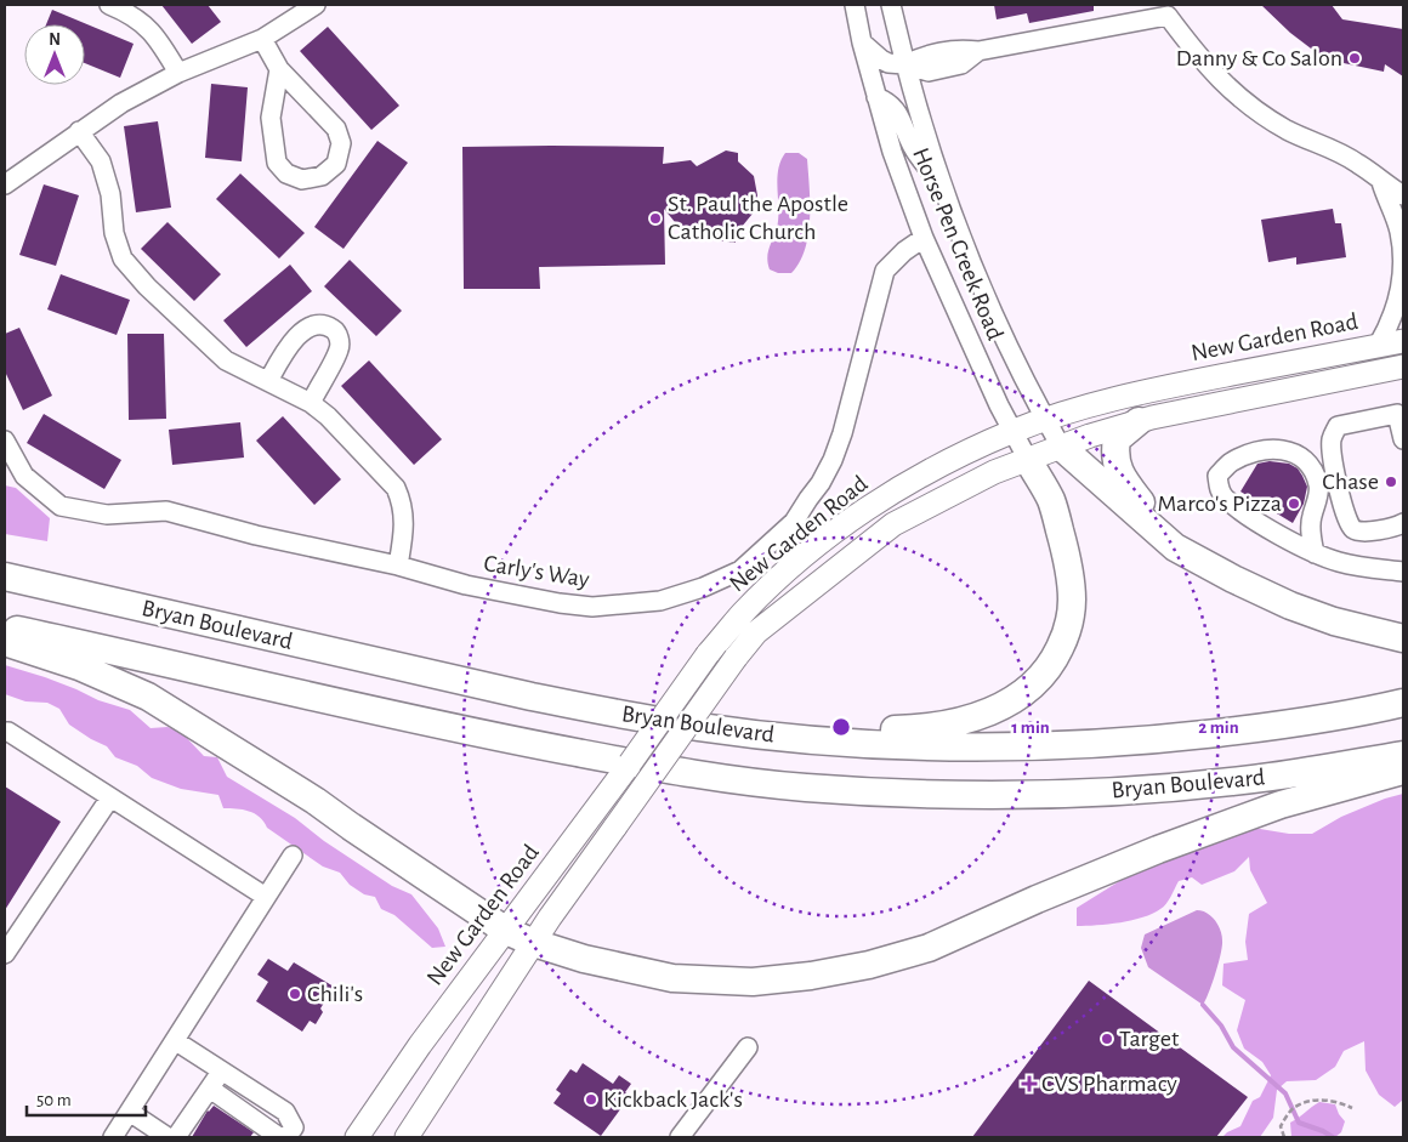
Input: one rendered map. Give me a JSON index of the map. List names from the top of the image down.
{
  "streets": {
    "highway": ["Bryan Boulevard"],
    "main road": ["New Garden Road"],
    "street": ["Horse Pen Creek Road", "Carly's Way"]
  },
  "crossings": [
    ["Horse Pen Creek Road", "New Garden Road"],
    ["Horse Pen Creek Road", "Carly's Way"]
  ],
  "places": {
    "other": [
      "Danny & Co Salon",
      "St. Paul the Apostle Catholic Church",
      "Chase",
      "Marco's Pizza",
      "Chili's",
      "Target",
      "Kickback Jack's"
    ],
    "health": ["CVS Pharmacy"]
  },
  "scale_bar": "50 m",
  "north": "top",
  "rings": ["1 min", "2 min"]
}
